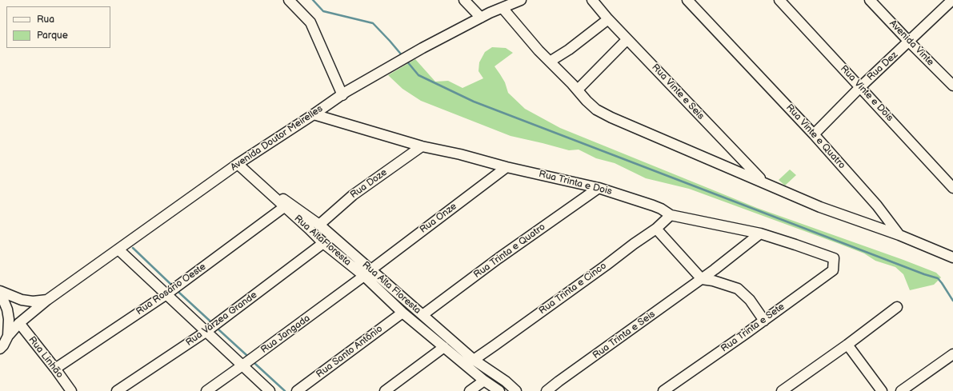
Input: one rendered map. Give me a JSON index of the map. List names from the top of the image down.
{
  "streets": {
    "street": [
      "Avenida Vinte",
      "Rua Dez",
      "Rua Vinte e Seis",
      "Rua Vinte e Dois",
      "Rua Vinte e Quatro",
      "Avenida Doutor Meirelles",
      "Rua Trinta e Dois",
      "Rua Doze",
      "Rua Onze",
      "Rua AltaFloresta",
      "Rua Trinta e Quatro",
      "Rua Alta Floresta",
      "Rua Trinta e Cinco",
      "Rua Rosário Oeste",
      "Rua Várzea Grande",
      "Rua Trinta e Sete",
      "Rua Jangada",
      "Rua Trinta e Seis",
      "Rua Santo Antônio",
      "Rua Linhão"
    ]
  },
  "crossings": [
    ["Avenida Vinte", "Rua Dez"],
    ["Rua Dez", "Rua Vinte e Dois"],
    ["Rua Dez", "Rua Vinte e Quatro"],
    ["Avenida Doutor Meirelles", "Rua Trinta e Dois"],
    ["Avenida Doutor Meirelles", "Rua AltaFloresta"],
    ["Avenida Doutor Meirelles", "Rua Linhão"],
    ["Rua Trinta e Dois", "Rua Doze"],
    ["Rua Trinta e Dois", "Rua Onze"],
    ["Rua Trinta e Dois", "Rua Trinta e Quatro"],
    ["Rua Trinta e Dois", "Rua Trinta e Cinco"],
    ["Rua Trinta e Dois", "Rua Trinta e Sete"],
    ["Rua Doze", "Rua Alta Floresta"],
    ["Rua Onze", "Rua AltaFloresta"],
    ["Rua Onze", "Rua Alta Floresta"],
    ["Rua Onze", "Rua Jangada"],
    ["Rua AltaFloresta", "Rua Alta Floresta"],
    ["Rua AltaFloresta", "Rua Rosário Oeste"],
    ["Rua AltaFloresta", "Rua Várzea Grande"],
    ["Rua AltaFloresta", "Rua Jangada"],
    ["Rua AltaFloresta", "Rua Santo Antônio"],
    ["Rua Trinta e Quatro", "Rua Alta Floresta"],
    ["Rua Alta Floresta", "Rua Trinta e Cinco"],
    ["Rua Alta Floresta", "Rua Jangada"],
    ["Rua Rosário Oeste", "Rua Linhão"]
  ],
  "legend": ["Rua", "Parque"]
}
